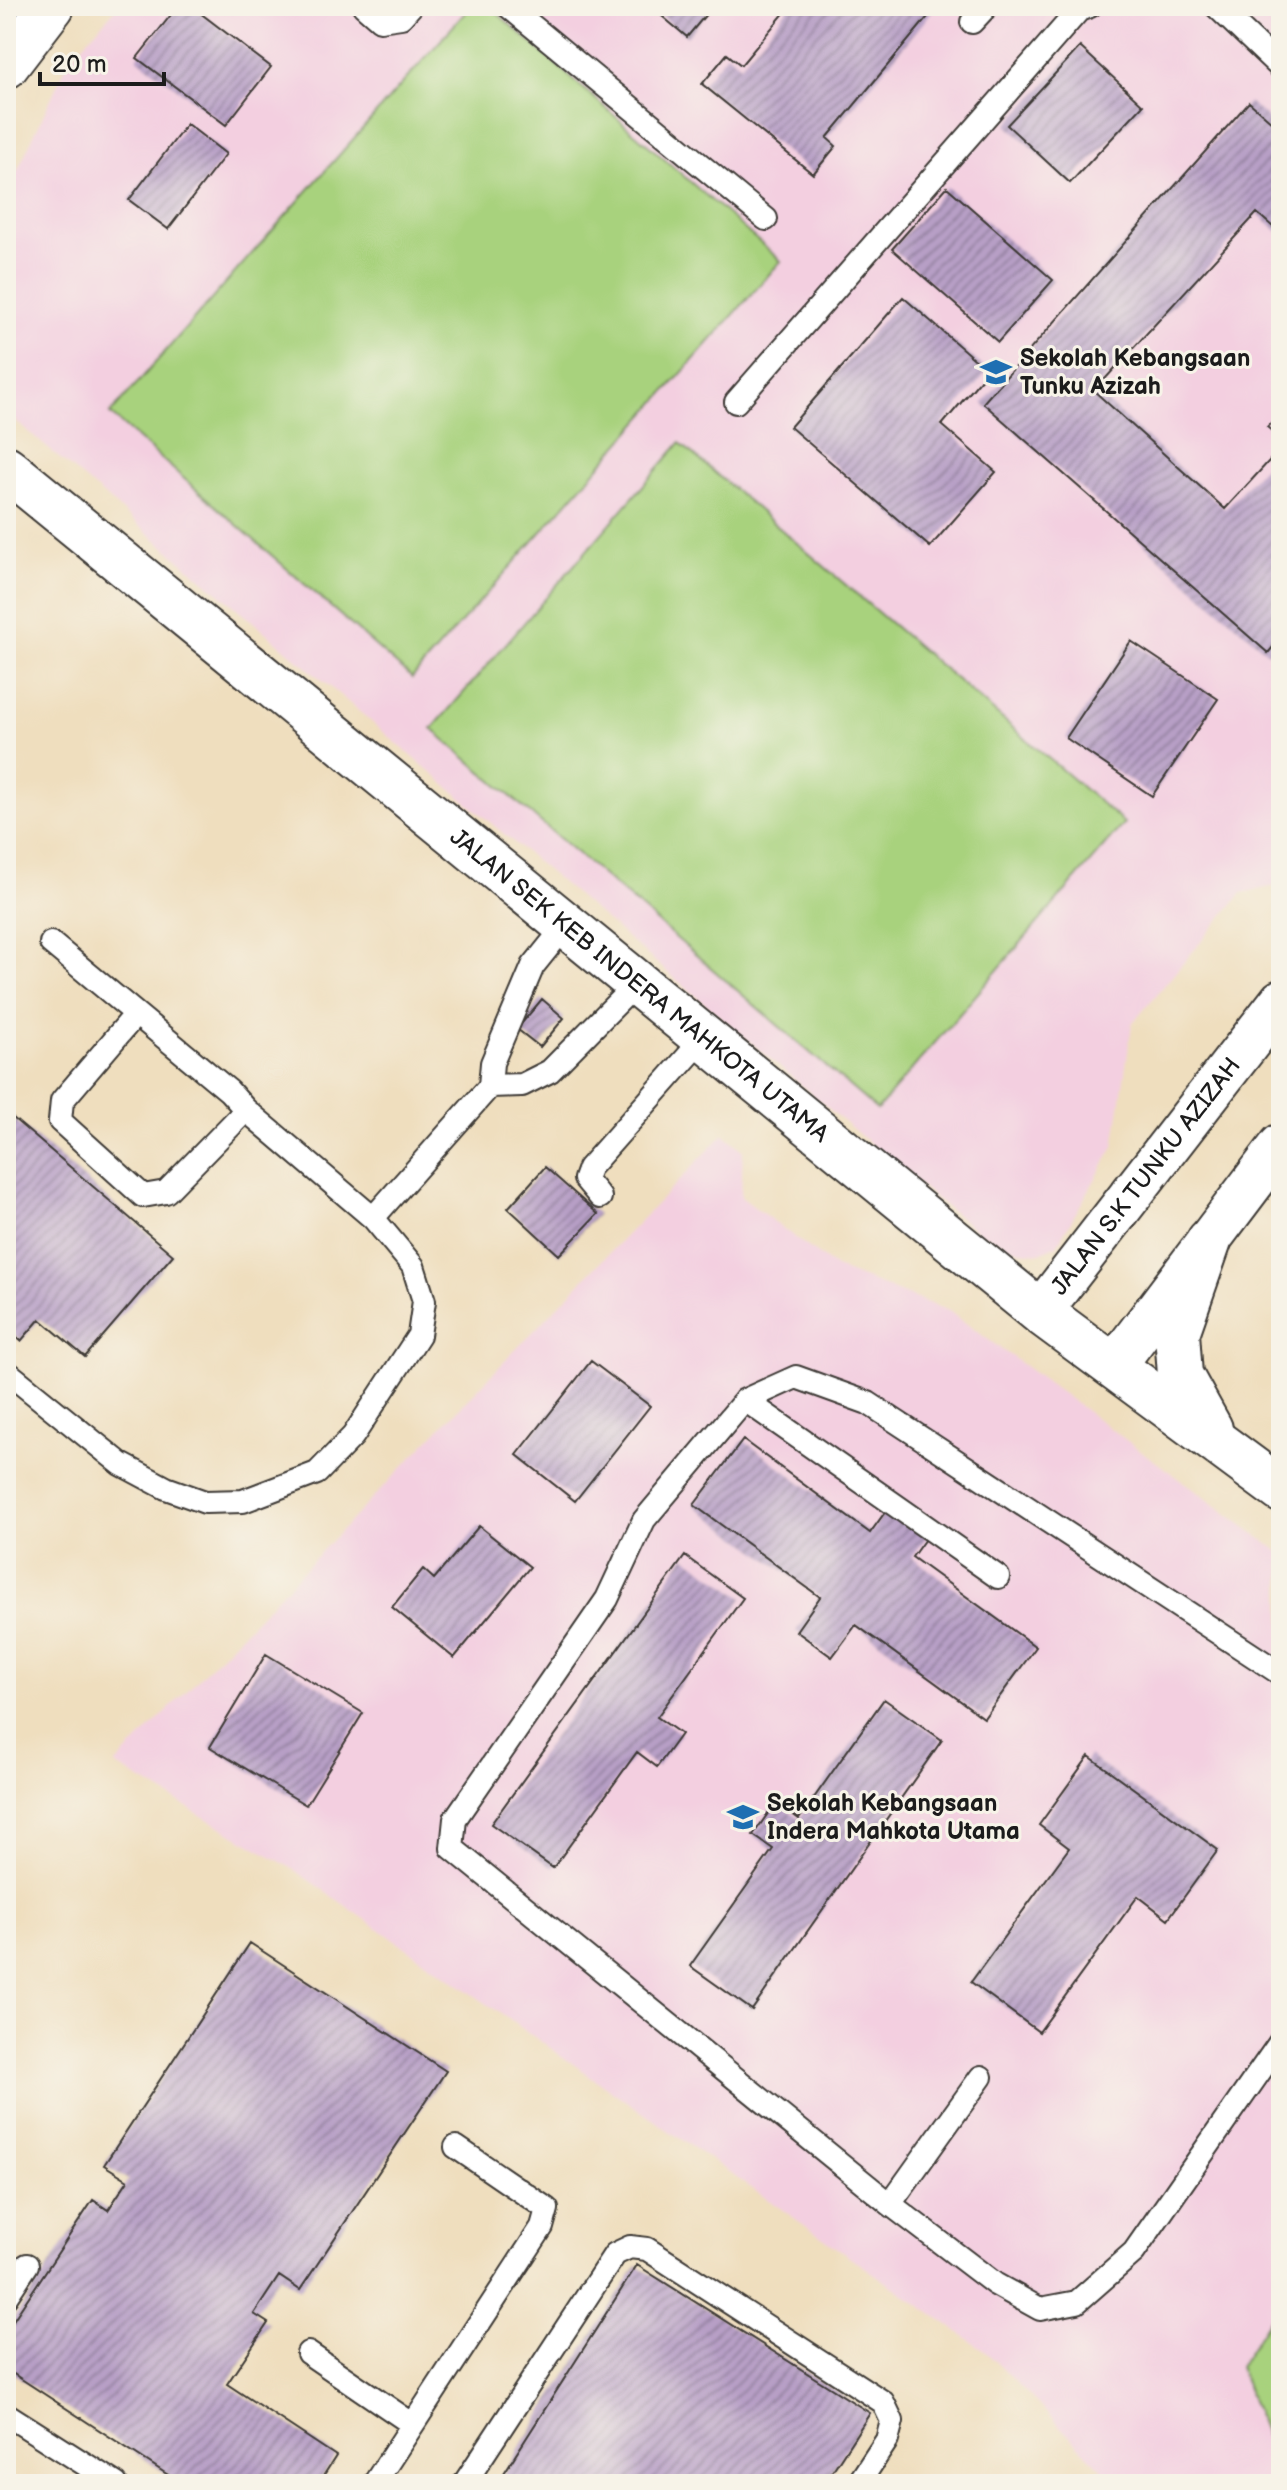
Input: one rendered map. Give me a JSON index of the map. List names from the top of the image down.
{
  "streets": {
    "street": ["JALAN SEK KEB INDERA MAHKOTA UTAMA", "JALAN S.K TUNKU AZIZAH"]
  },
  "crossings": [
    ["JALAN SEK KEB INDERA MAHKOTA UTAMA", "JALAN S.K TUNKU AZIZAH"]
  ],
  "places": {
    "school or university": ["Sekolah Kebangsaan Tunku Azizah", "Sekolah Kebangsaan Indera Mahkota Utama"]
  },
  "scale_bar": "20 m"
}
